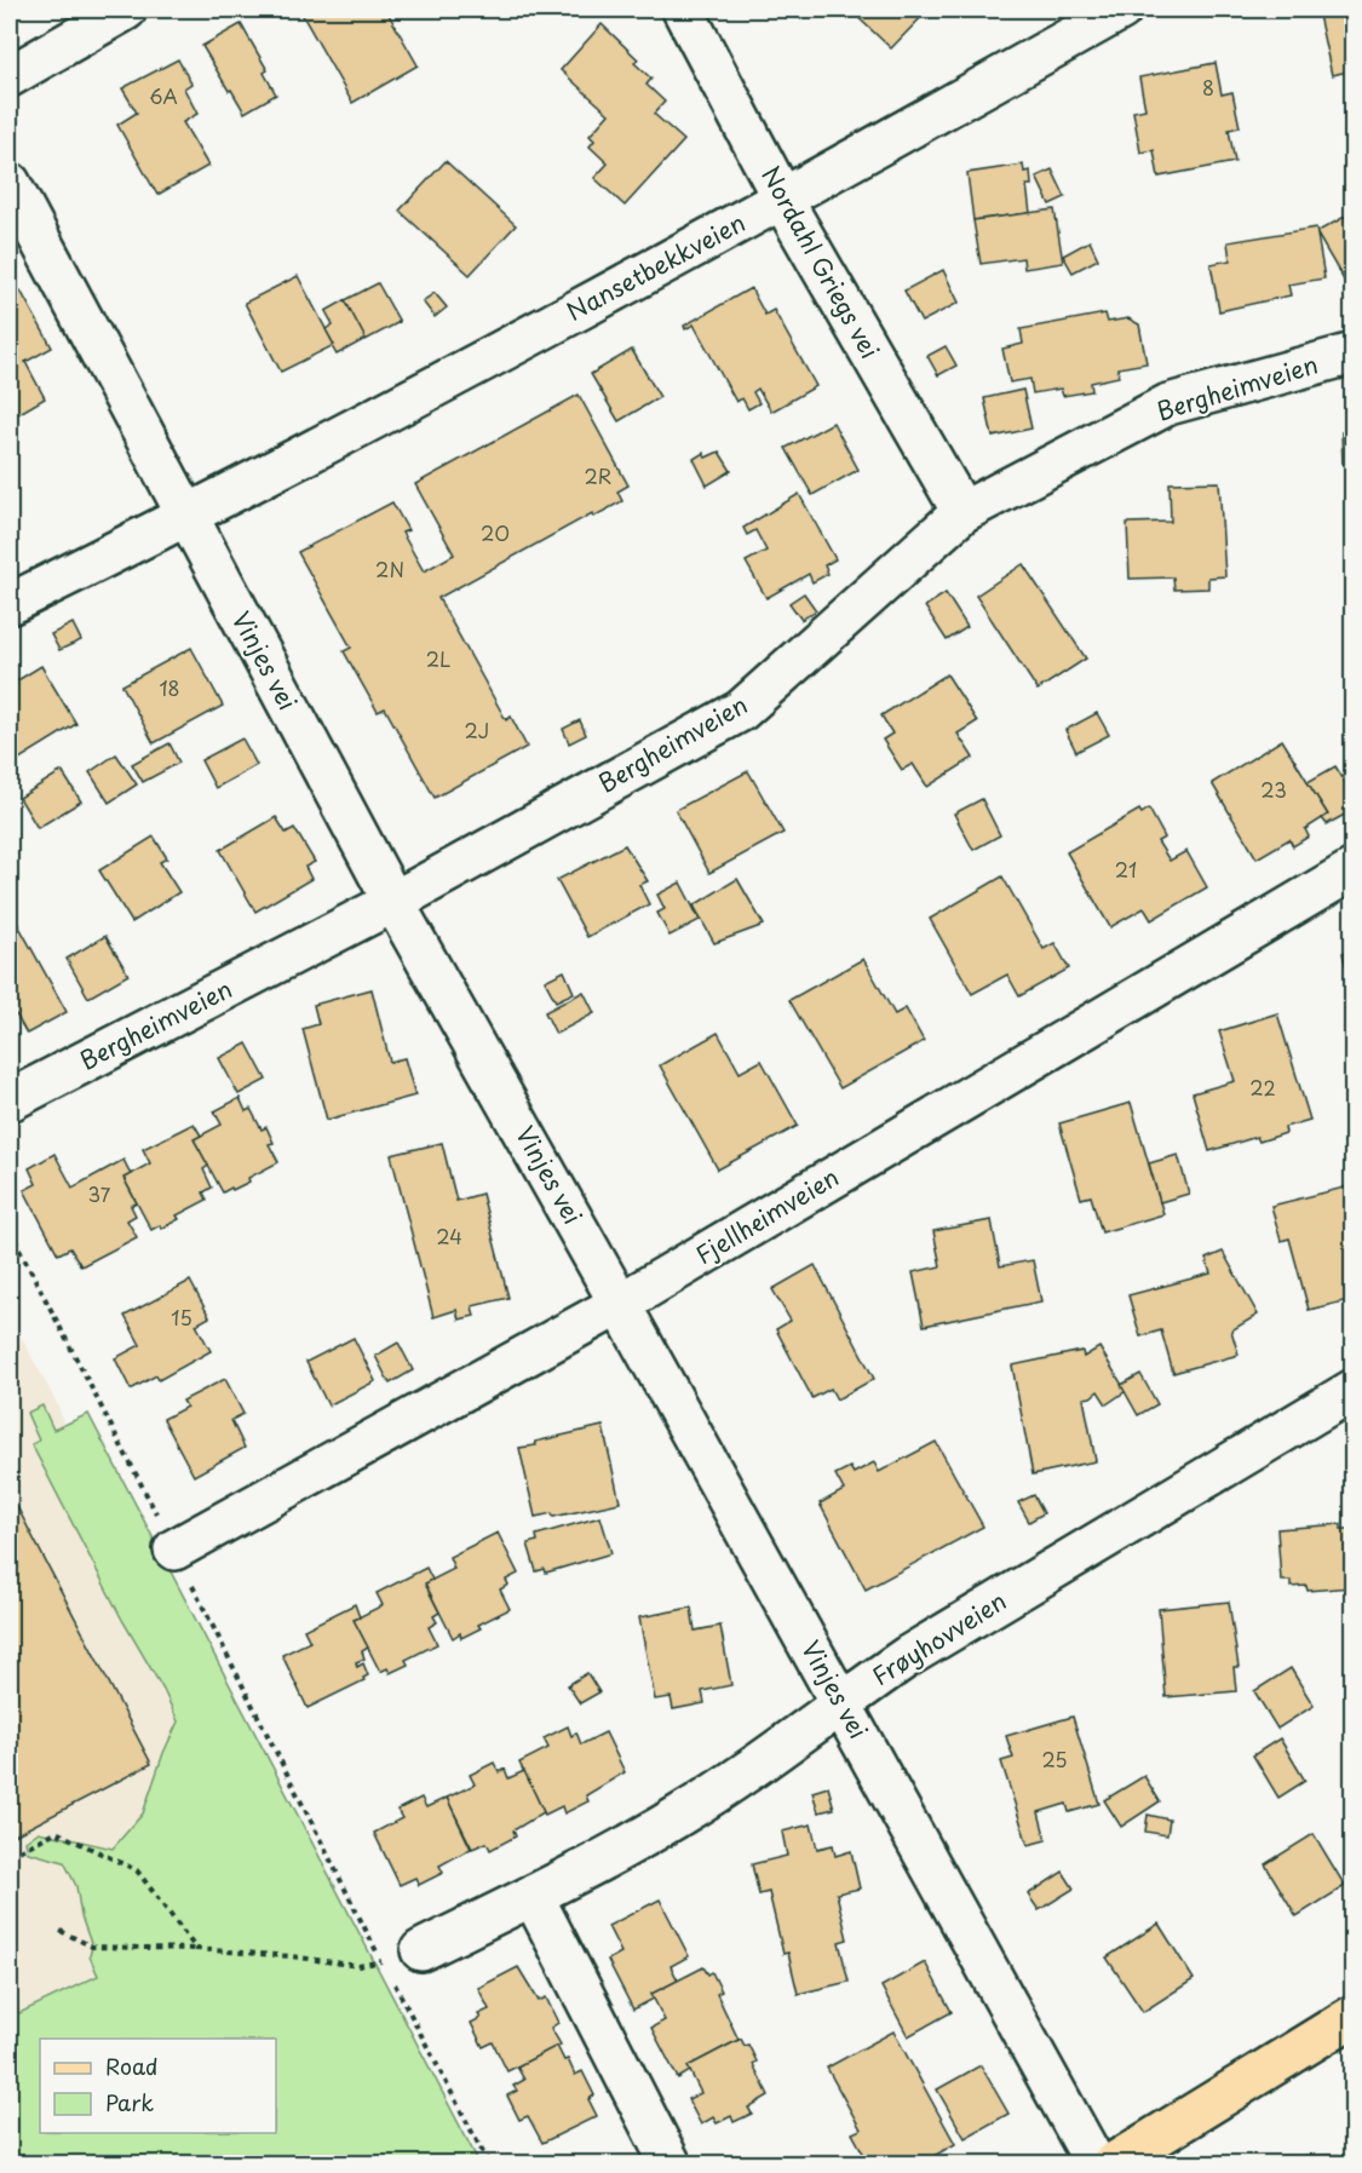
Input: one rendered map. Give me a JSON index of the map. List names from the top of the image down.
{
  "streets": {
    "street": [
      "Nordahl Griegs vei",
      "Nansetbekkveien",
      "Bergheimveien",
      "Vinjes vei",
      "Fjellheimveien",
      "Frøyhovveien"
    ]
  },
  "crossings": [
    ["Nordahl Griegs vei", "Nansetbekkveien"],
    ["Nordahl Griegs vei", "Bergheimveien"],
    ["Nansetbekkveien", "Vinjes vei"],
    ["Bergheimveien", "Vinjes vei"],
    ["Vinjes vei", "Fjellheimveien"],
    ["Vinjes vei", "Frøyhovveien"]
  ],
  "house_numbers": [
    "8",
    "6A",
    "2R",
    "2O",
    "2N",
    "2L",
    "18",
    "2J",
    "23",
    "21",
    "22",
    "37",
    "24",
    "15",
    "25"
  ],
  "legend": ["Road", "Park"]
}
